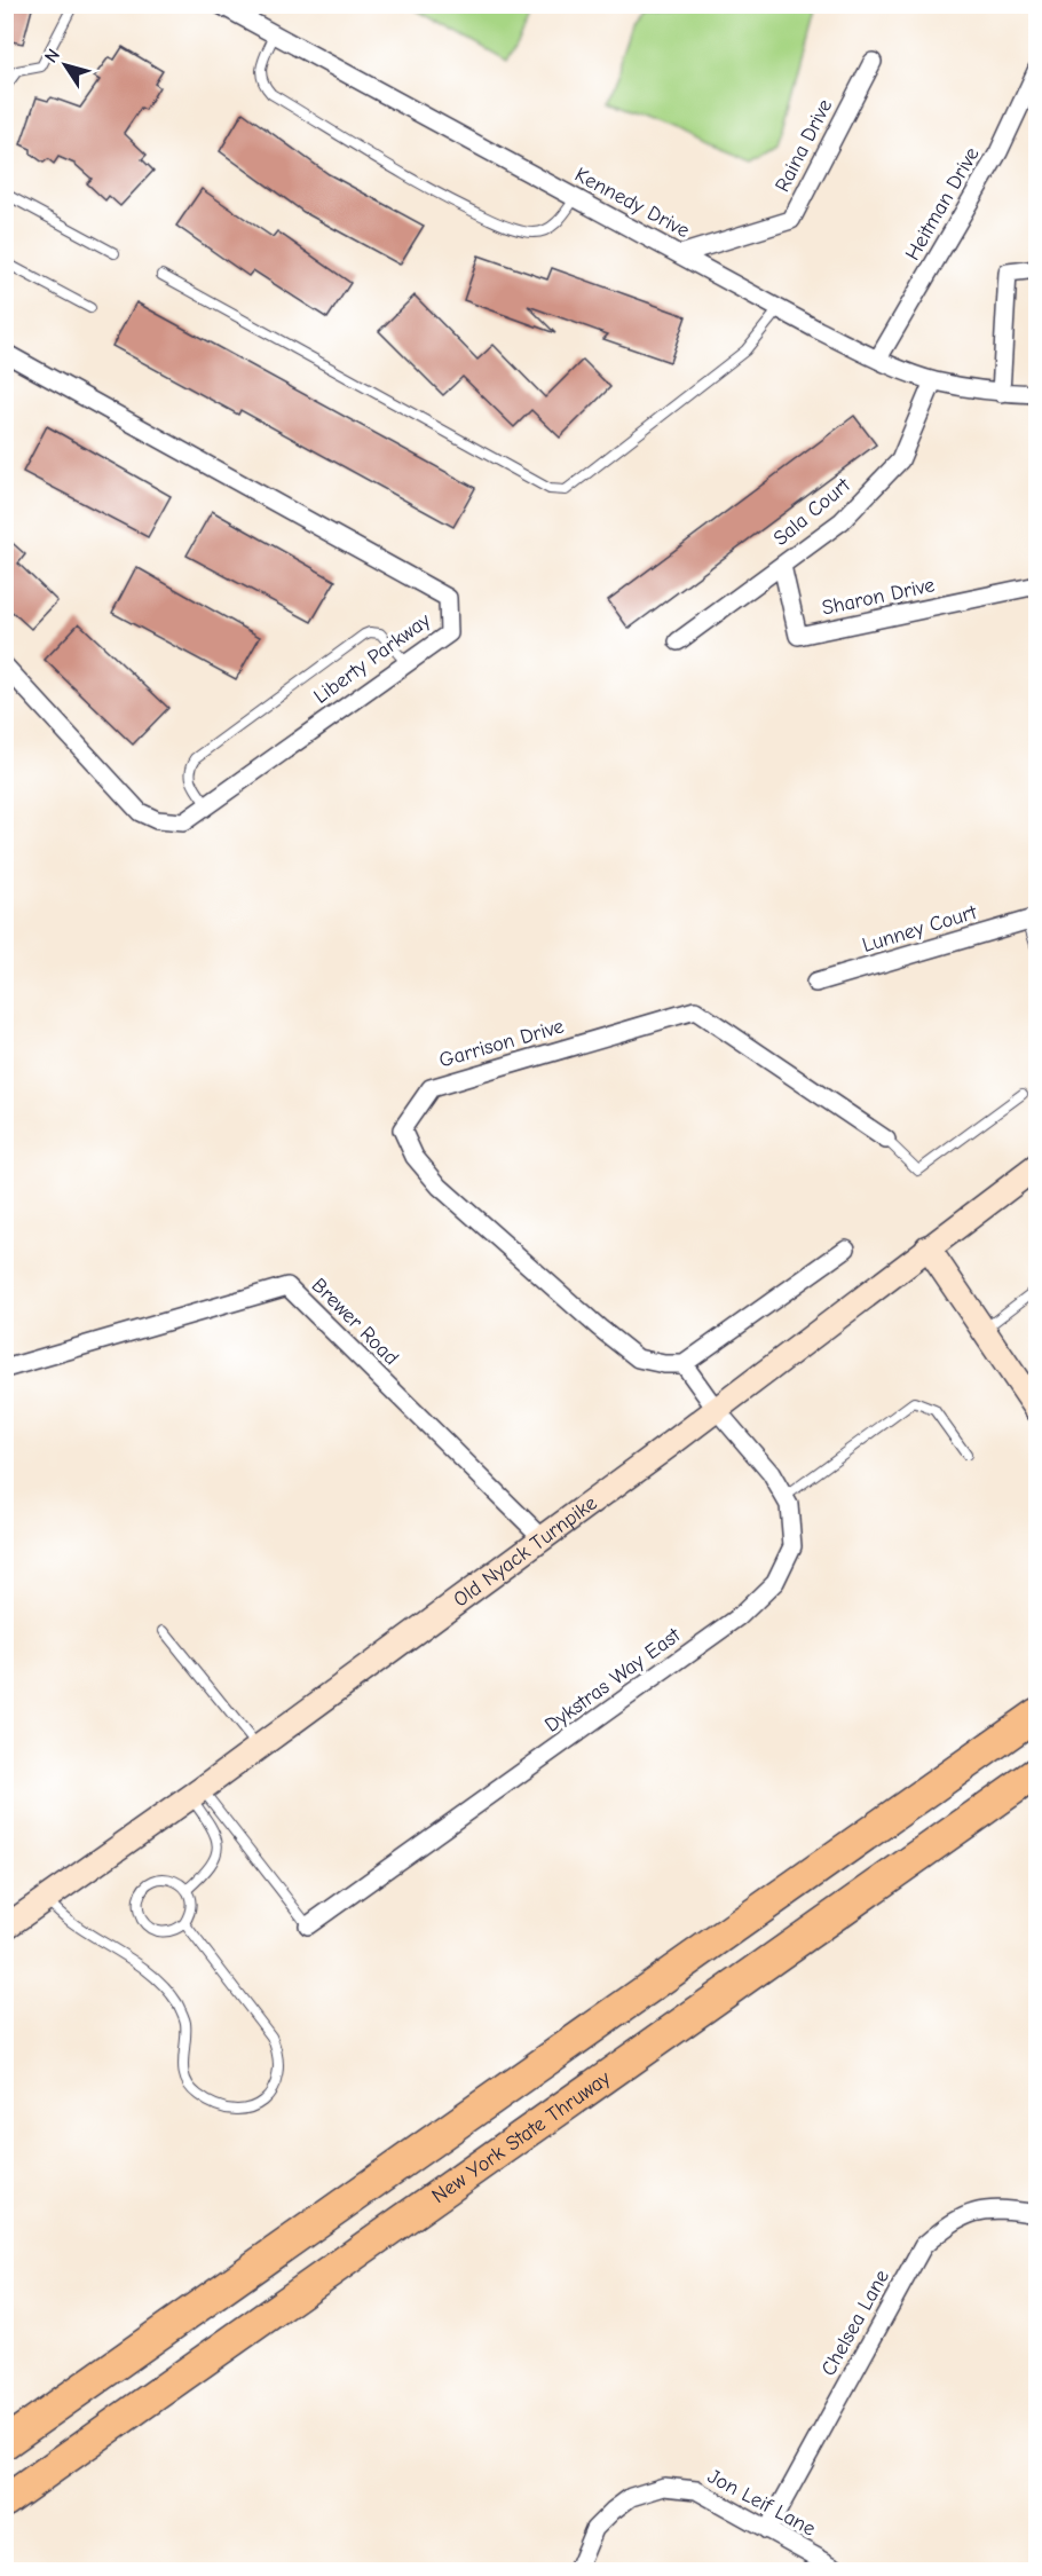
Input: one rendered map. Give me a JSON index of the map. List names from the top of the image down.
{
  "streets": {
    "highway": ["New York State Thruway"],
    "street": [
      "Raina Drive",
      "Kennedy Drive",
      "Heitman Drive",
      "Sala Court",
      "Sharon Drive",
      "Liberty Parkway",
      "Lunney Court",
      "Garrison Drive",
      "Brewer Road",
      "Old Nyack Turnpike",
      "Dykstras Way East",
      "Chelsea Lane",
      "Jon Leif Lane"
    ]
  },
  "crossings": [
    ["Raina Drive", "Kennedy Drive"],
    ["Kennedy Drive", "Heitman Drive"],
    ["Kennedy Drive", "Sala Court"],
    ["Sala Court", "Sharon Drive"],
    ["Brewer Road", "Old Nyack Turnpike"],
    ["Old Nyack Turnpike", "Dykstras Way East"],
    ["Chelsea Lane", "Jon Leif Lane"]
  ],
  "north": "top left"
}
